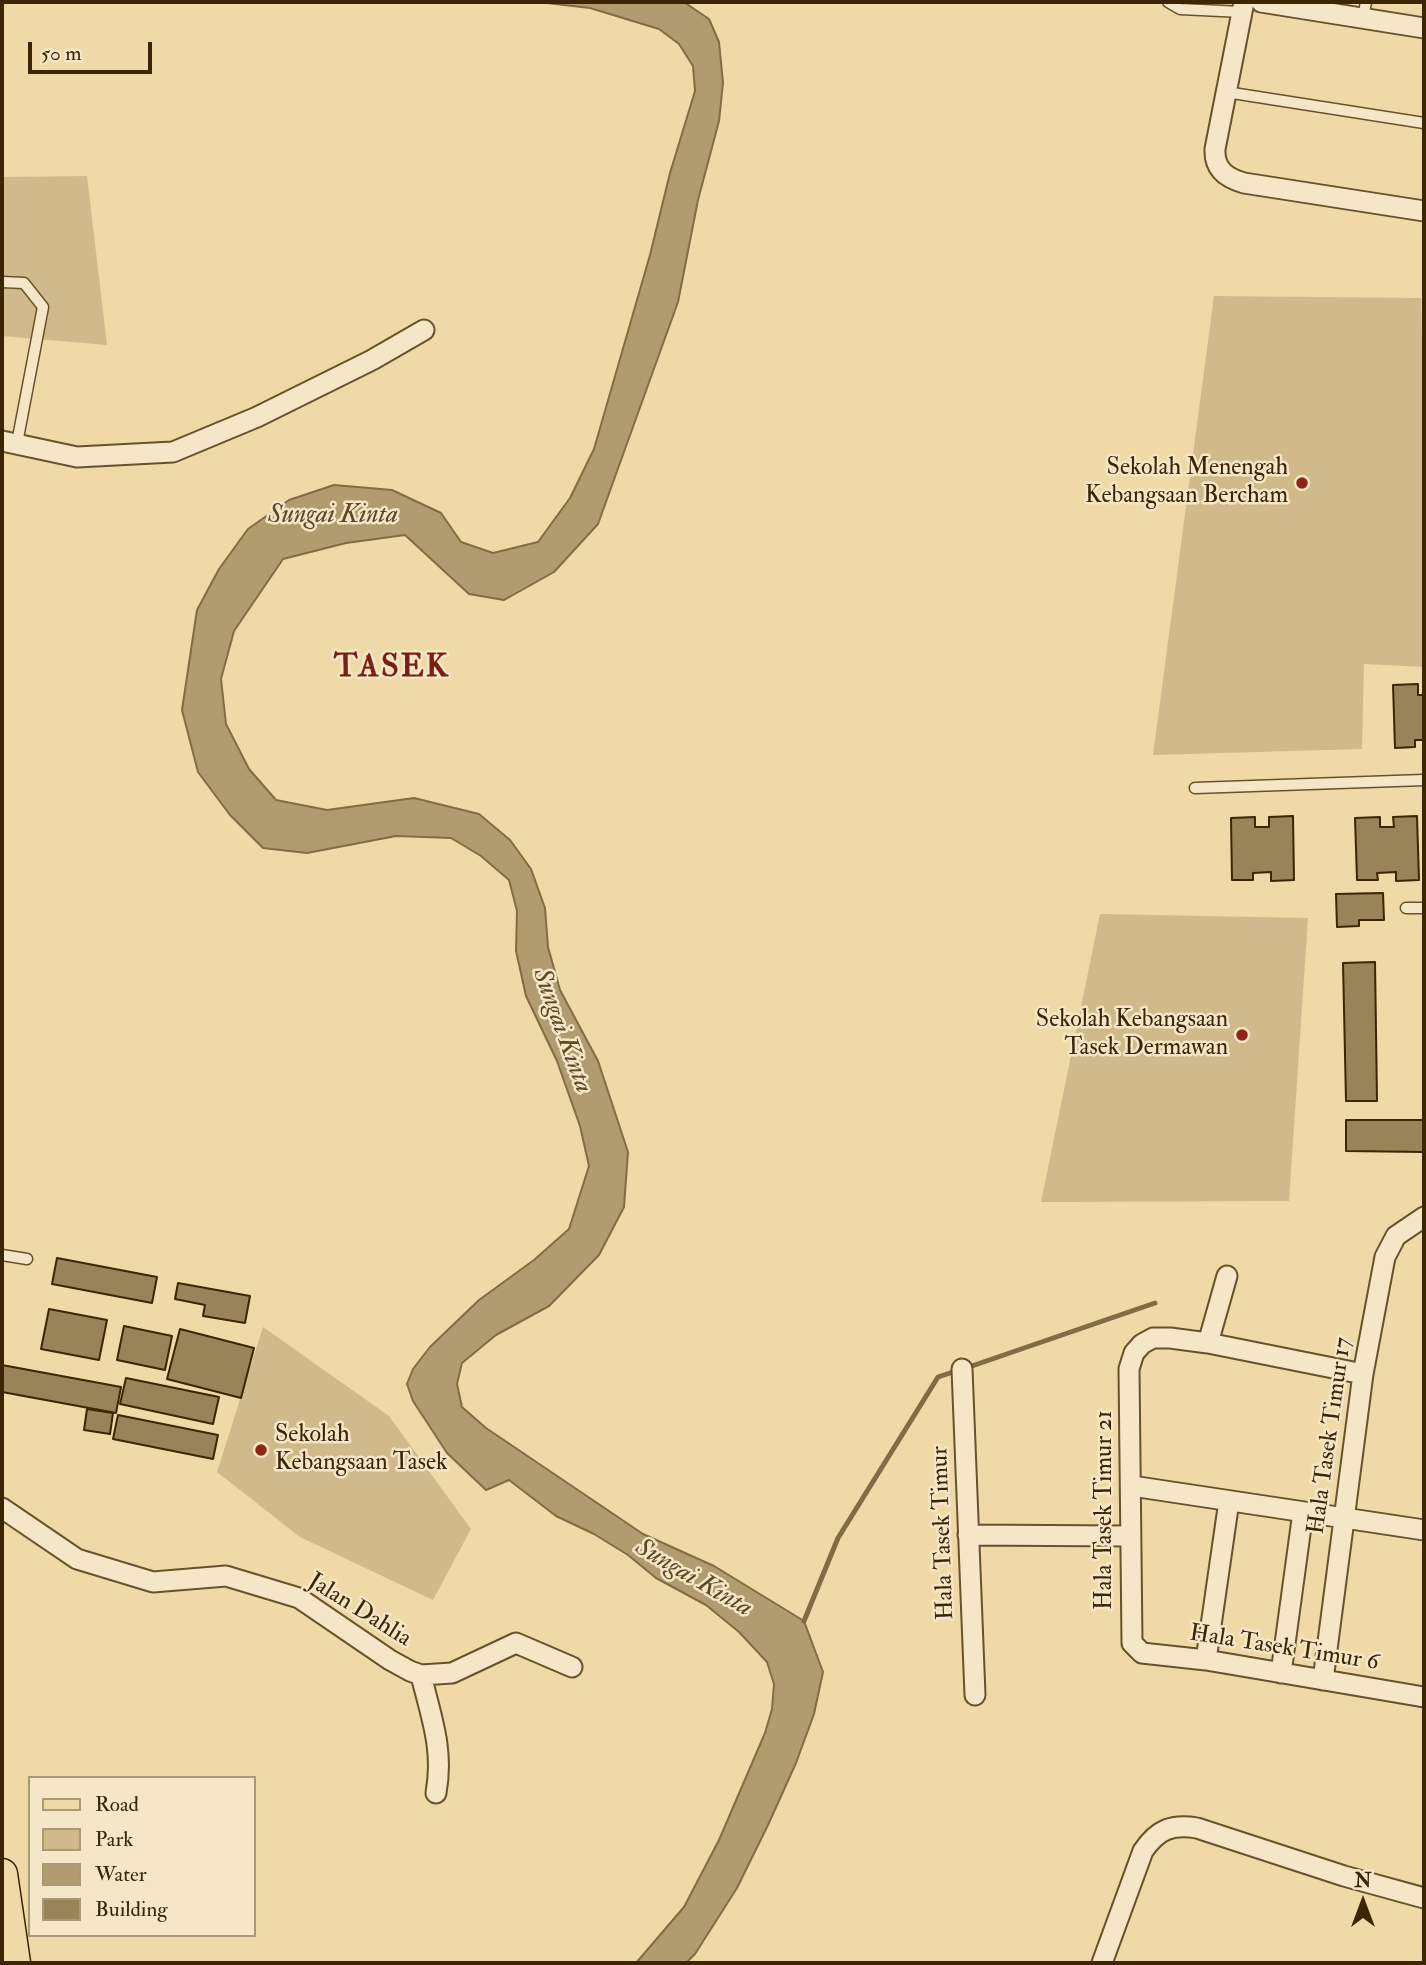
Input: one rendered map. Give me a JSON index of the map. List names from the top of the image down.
{
  "streets": {
    "street": [
      "Hala Tasek Timur 17",
      "Hala Tasek Timur 21",
      "Hala Tasek Timur",
      "Jalan Dahlia",
      "Hala Tasek Timur 6"
    ]
  },
  "crossings": [
    ["Hala Tasek Timur 17", "Hala Tasek Timur 6"],
    ["Hala Tasek Timur 21", "Hala Tasek Timur 6"]
  ],
  "districts": ["TASEK"],
  "water": ["Sungai Kinta"],
  "places": ["Sekolah Menengah Kebangsaan Bercham", "Sekolah Kebangsaan Tasek Dermawan", "Sekolah Kebangsaan Tasek"],
  "legend": [
    "Road",
    "Park",
    "Water",
    "Building"
  ],
  "scale_bar": "50 m",
  "north": "top"
}
